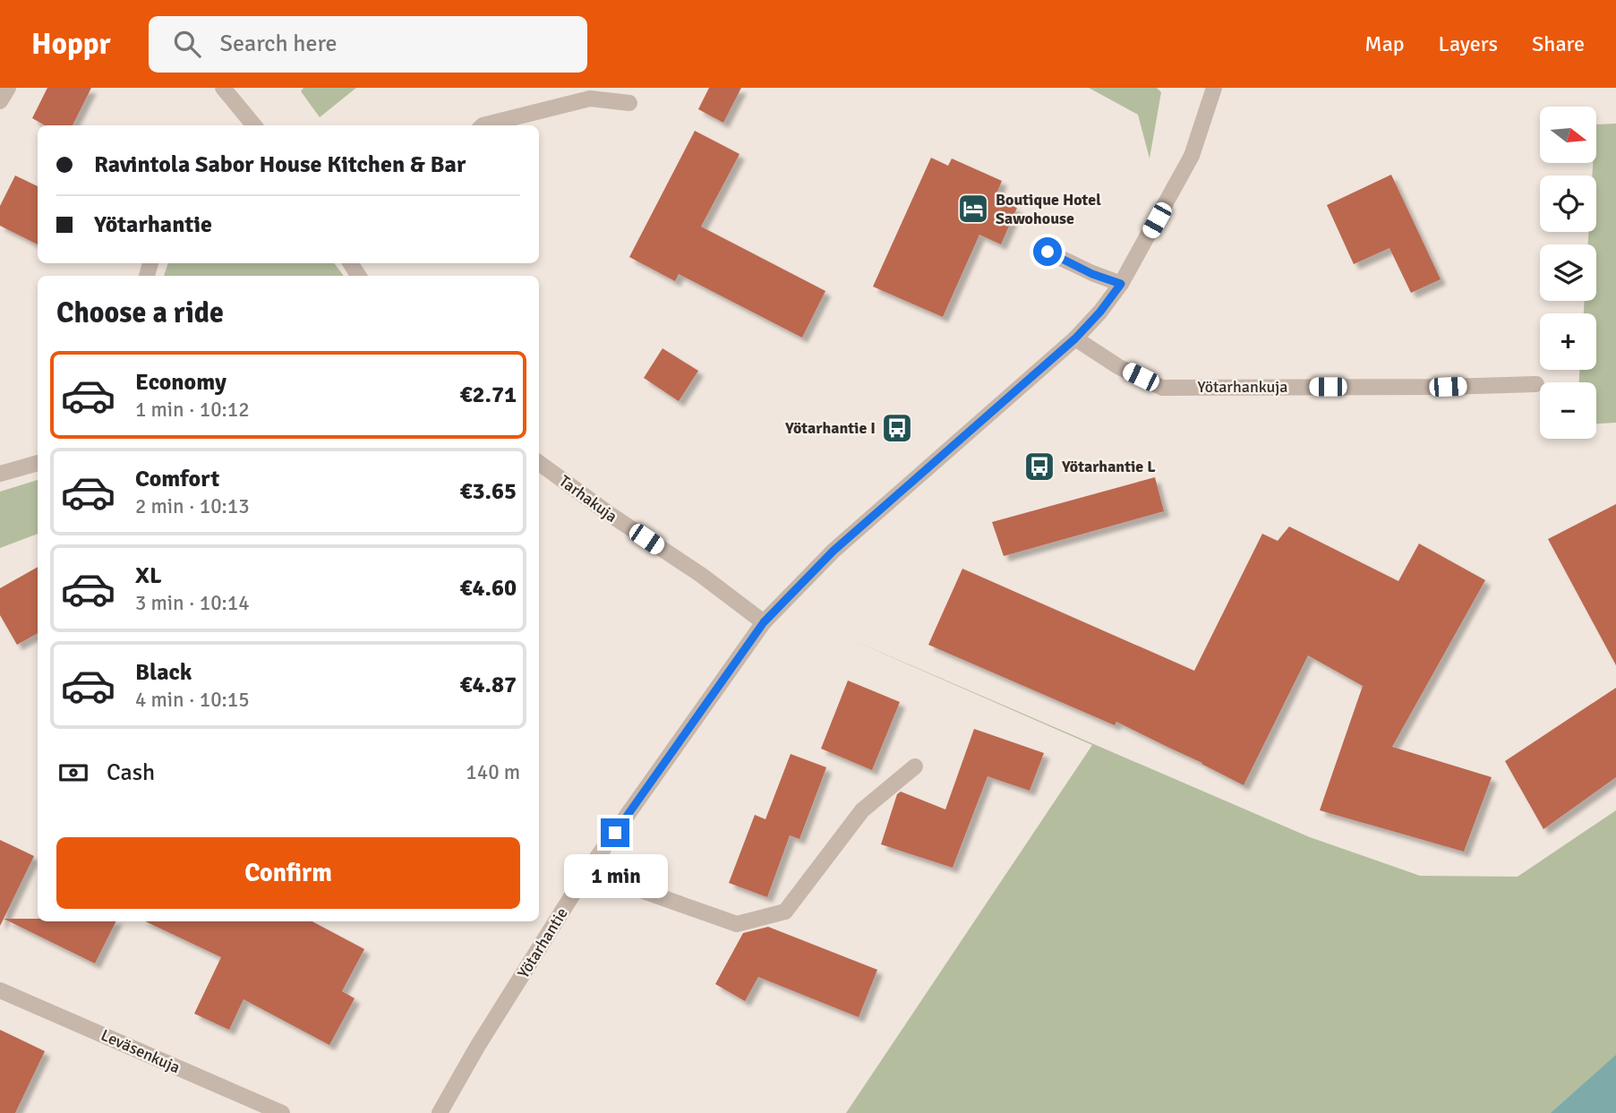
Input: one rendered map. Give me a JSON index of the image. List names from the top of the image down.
{
  "streets": {
    "street": [
      "Yötarhankuja",
      "Tarhakuja",
      "Yötarhantie",
      "Leväsenkuja"
    ]
  },
  "crossings": [
    ["Yötarhankuja", "Yötarhantie"],
    ["Tarhakuja", "Yötarhantie"]
  ],
  "places": {
    "hotel": ["Boutique Hotel Sawohouse"],
    "bus stop": ["Yötarhantie I", "Yötarhantie L"]
  },
  "north": "right",
  "page": {
    "header": "Hoppr",
    "search": "Search here",
    "nav": ["Map", "Layers", "Share"],
    "map_buttons": ["+", "−"],
    "banner": ["Ravintola Sabor House Kitchen & Bar", "Yötarhantie"],
    "heading": "Choose a ride",
    "list": [
      {
        "name": "Economy",
        "note": "1 min · 10:12",
        "value": "€2.71"
      },
      {
        "name": "Comfort",
        "note": "2 min · 10:13",
        "value": "€3.65"
      },
      {
        "name": "XL",
        "note": "3 min · 10:14",
        "value": "€4.60"
      },
      {
        "name": "Black",
        "note": "4 min · 10:15",
        "value": "€4.87"
      }
    ],
    "pay": ["Cash", "140 m"],
    "buttons": "Confirm",
    "bubble": "1 min"
  }
}
